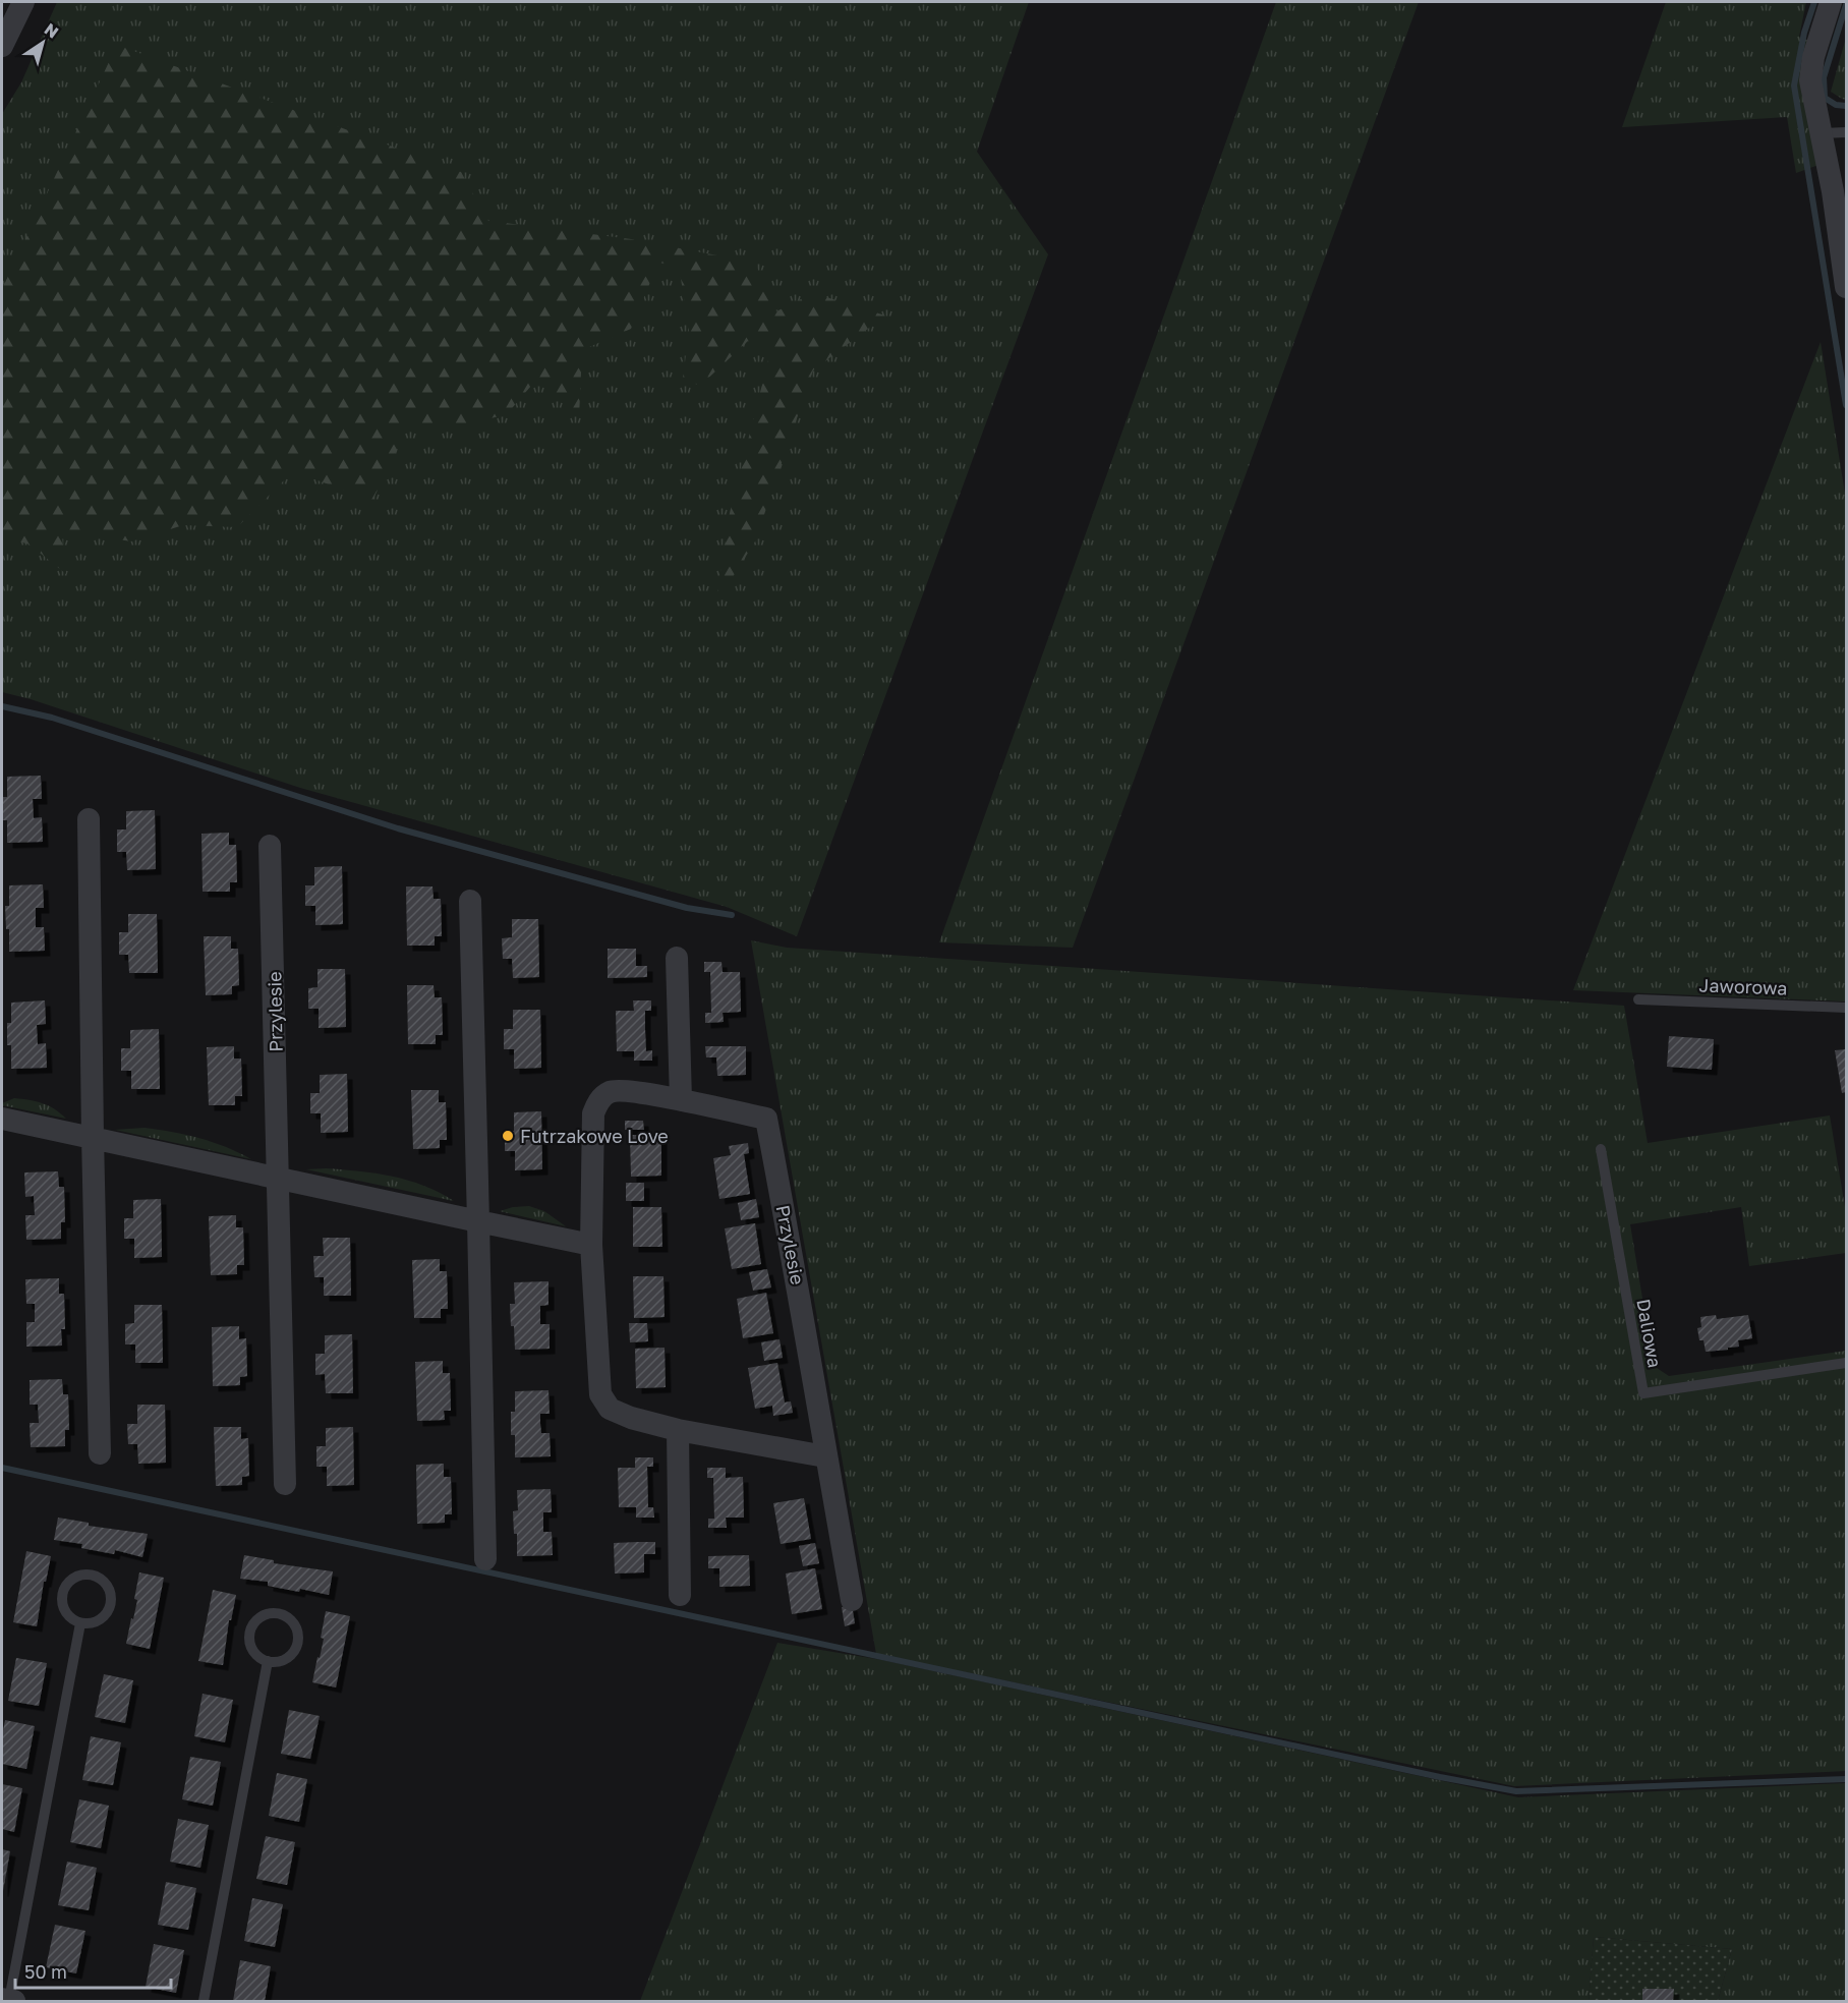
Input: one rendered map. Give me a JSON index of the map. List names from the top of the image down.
{
  "streets": {
    "street": ["Przylesie"],
    "lane": ["Jaworowa", "Daliowa"]
  },
  "places": ["Futrzakowe Love"],
  "scale_bar": "50 m",
  "north": "top right"
}
